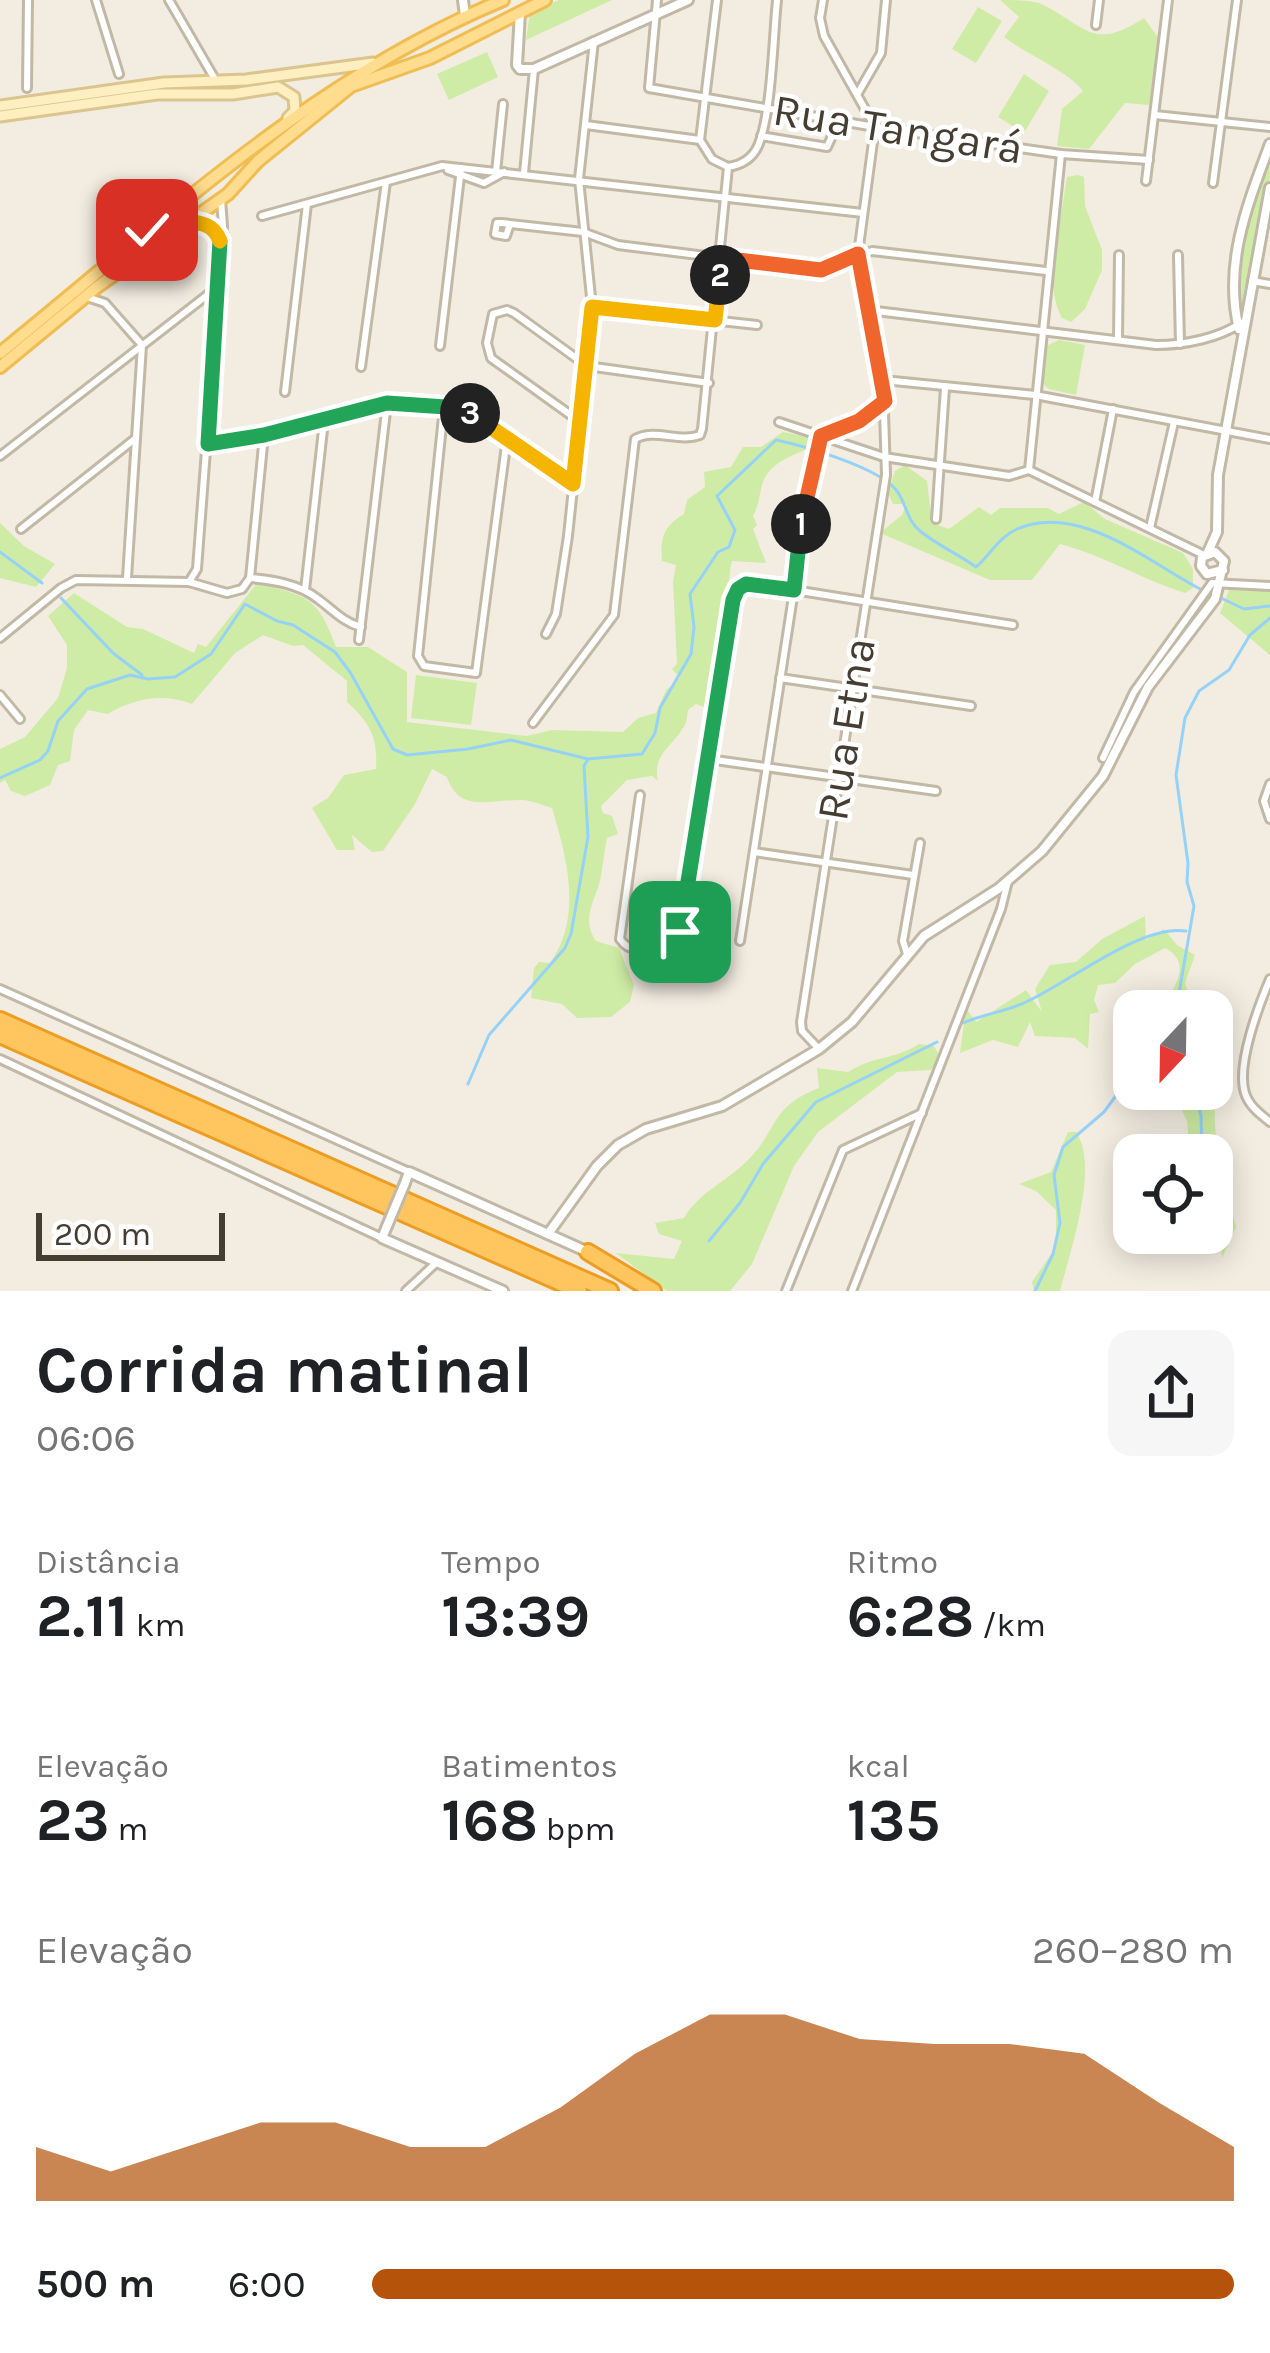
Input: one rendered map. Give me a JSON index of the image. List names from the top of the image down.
{
  "streets": {
    "street": ["Rua Tangará", "Rua Etna"]
  },
  "crossings": [
    ["Rua Tangará", "Rua Etna"]
  ],
  "scale_bar": "200 m",
  "north": "bottom",
  "page": {
    "pins": ["2", "3", "1"],
    "scale": "200 m",
    "heading": ["Corrida matinal", "06:06"],
    "stats": [
      ["Distância", "2.11 km"],
      ["Tempo", "13:39"],
      ["Ritmo", "6:28 /km"],
      ["Elevação", "23 m"],
      ["Batimentos", "168 bpm"],
      ["kcal", "135"]
    ],
    "chart": ["Elevação", "260–280 m"],
    "list": [
      {
        "name": "500 m",
        "note": "6:00"
      }
    ]
  }
}
